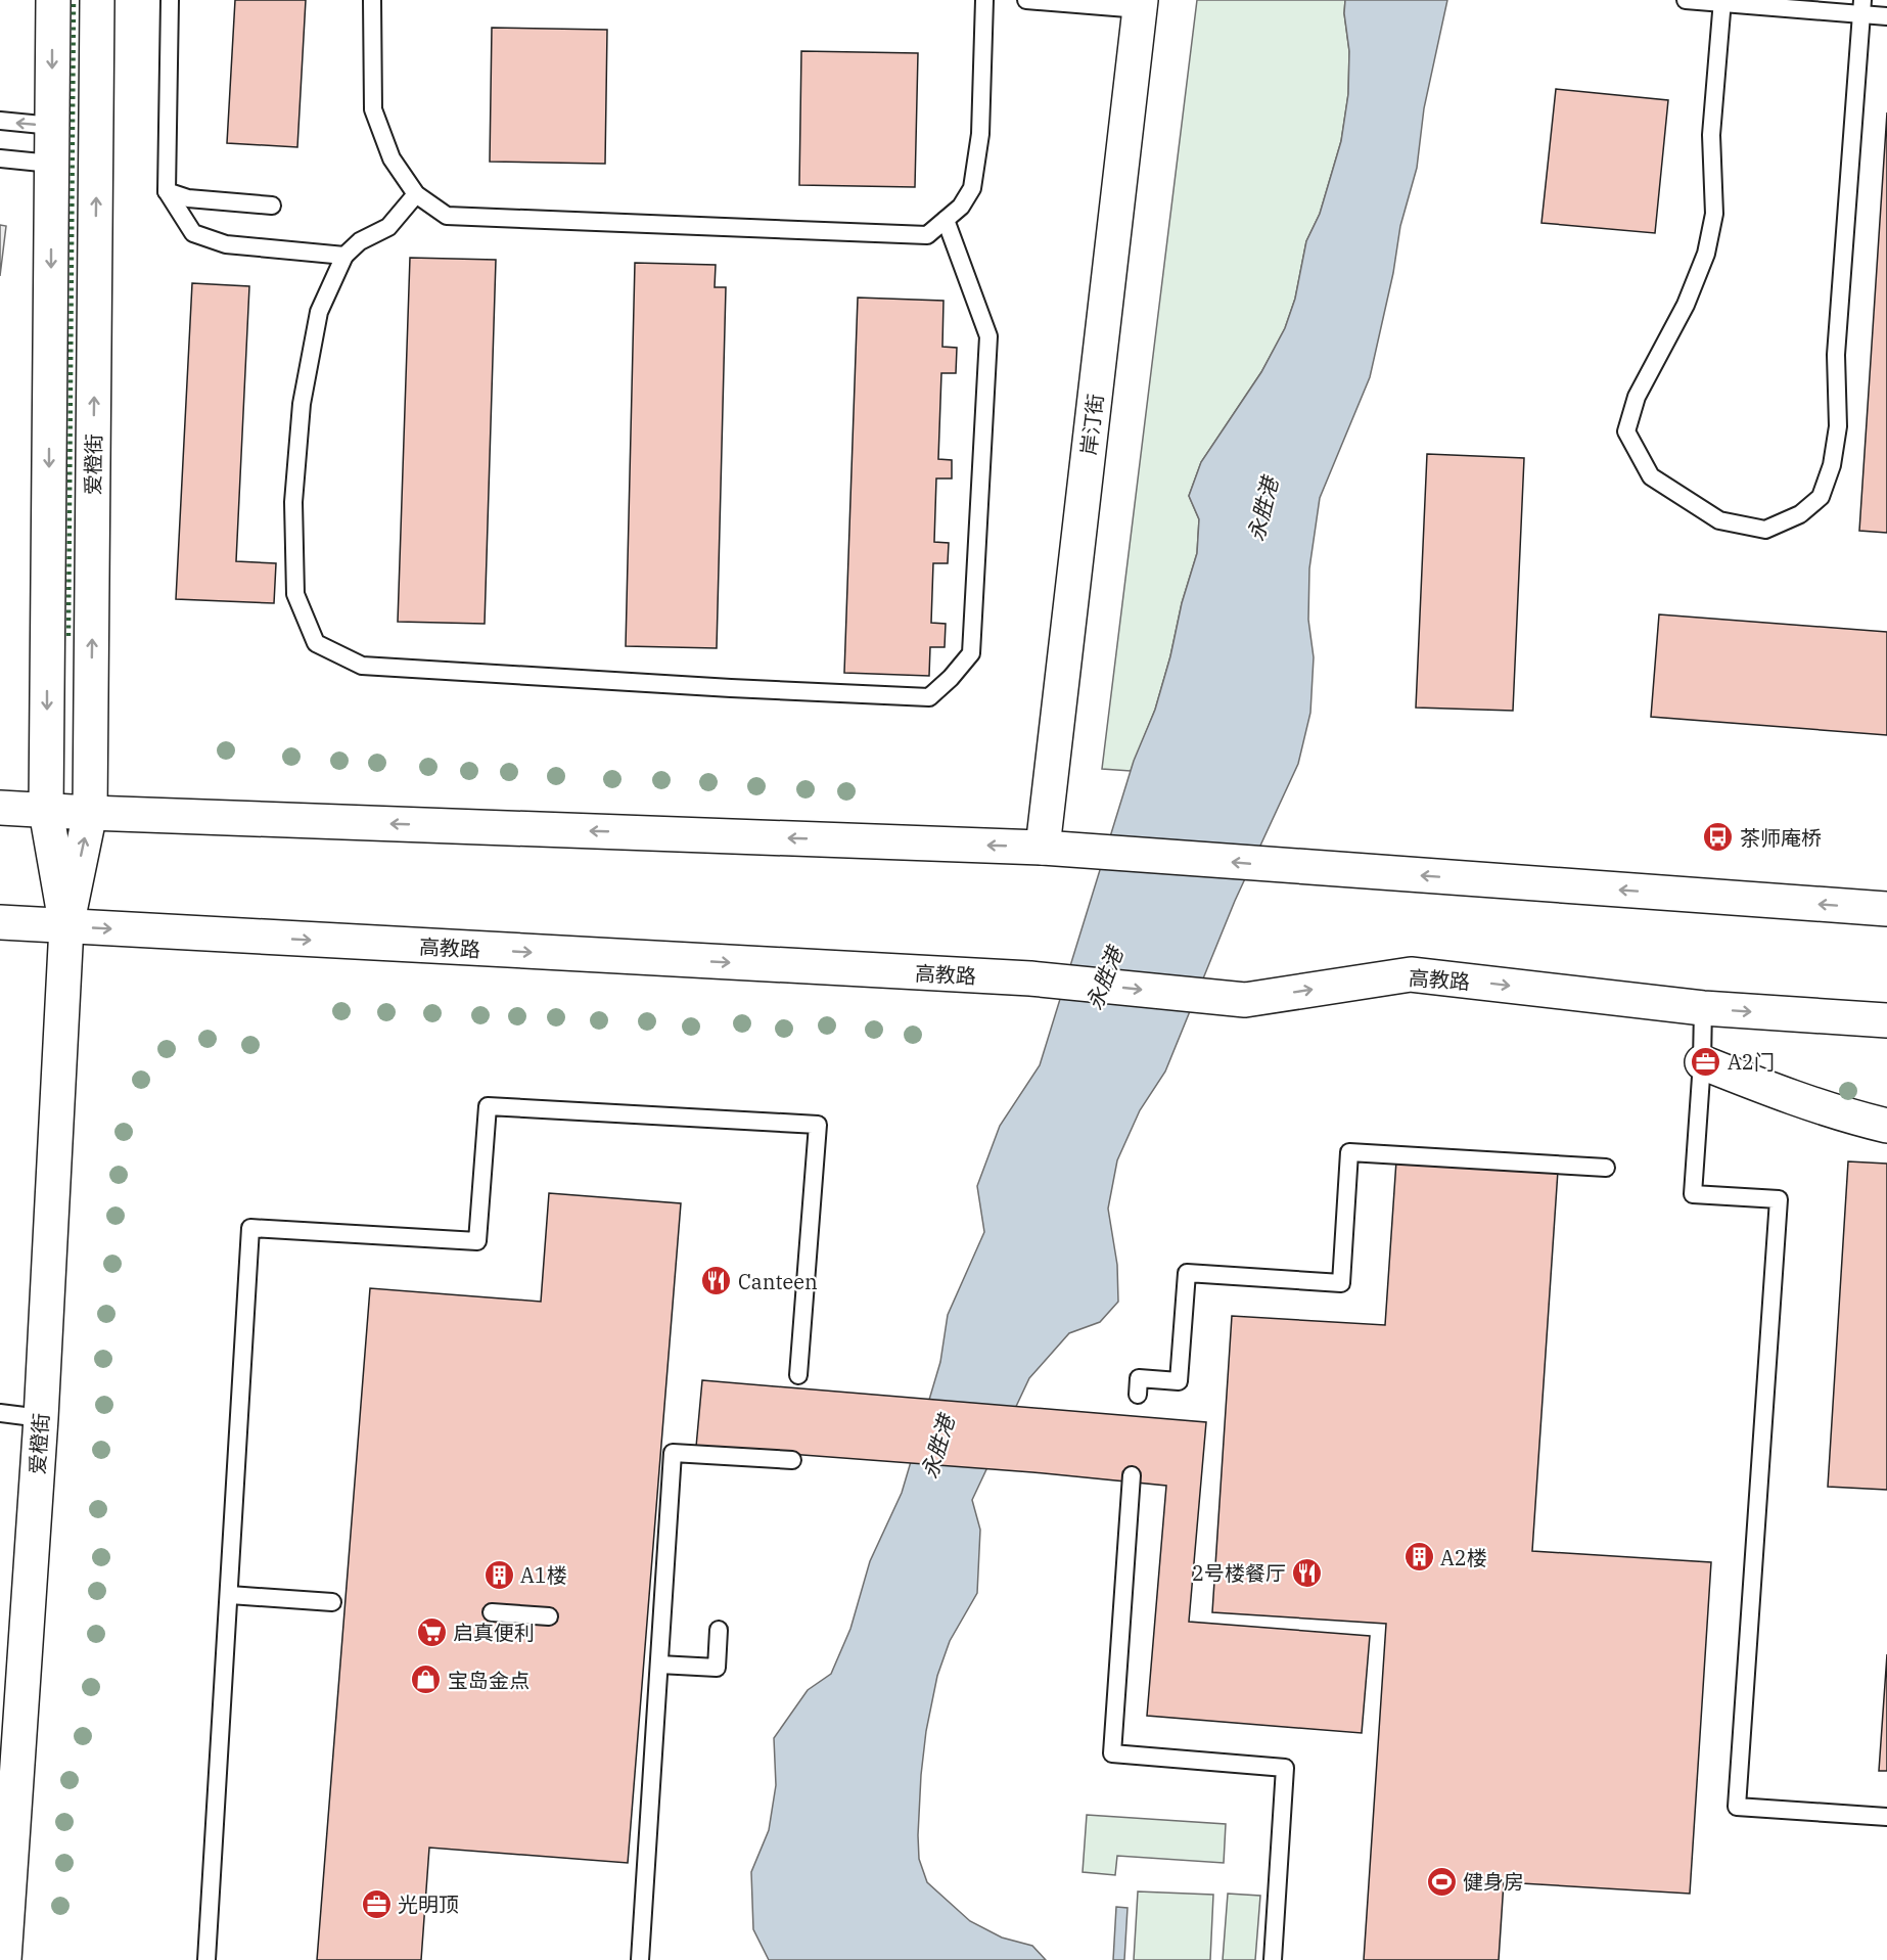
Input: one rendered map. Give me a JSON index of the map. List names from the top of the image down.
{
  "streets": {
    "street": ["岸汀街", "爱橙街", "高教路"]
  },
  "crossings": [
    ["爱橙街", "高教路"]
  ],
  "water": ["永胜港"],
  "places": {
    "bus stop": ["茶师庵桥"],
    "office": ["A2门", "光明顶"],
    "restaurant": ["Canteen", "2号楼餐厅"],
    "building": ["A2楼", "A1楼"],
    "supermarket": ["启真便利"],
    "shop": ["宝岛金点"],
    "sports": ["健身房"]
  }
}
